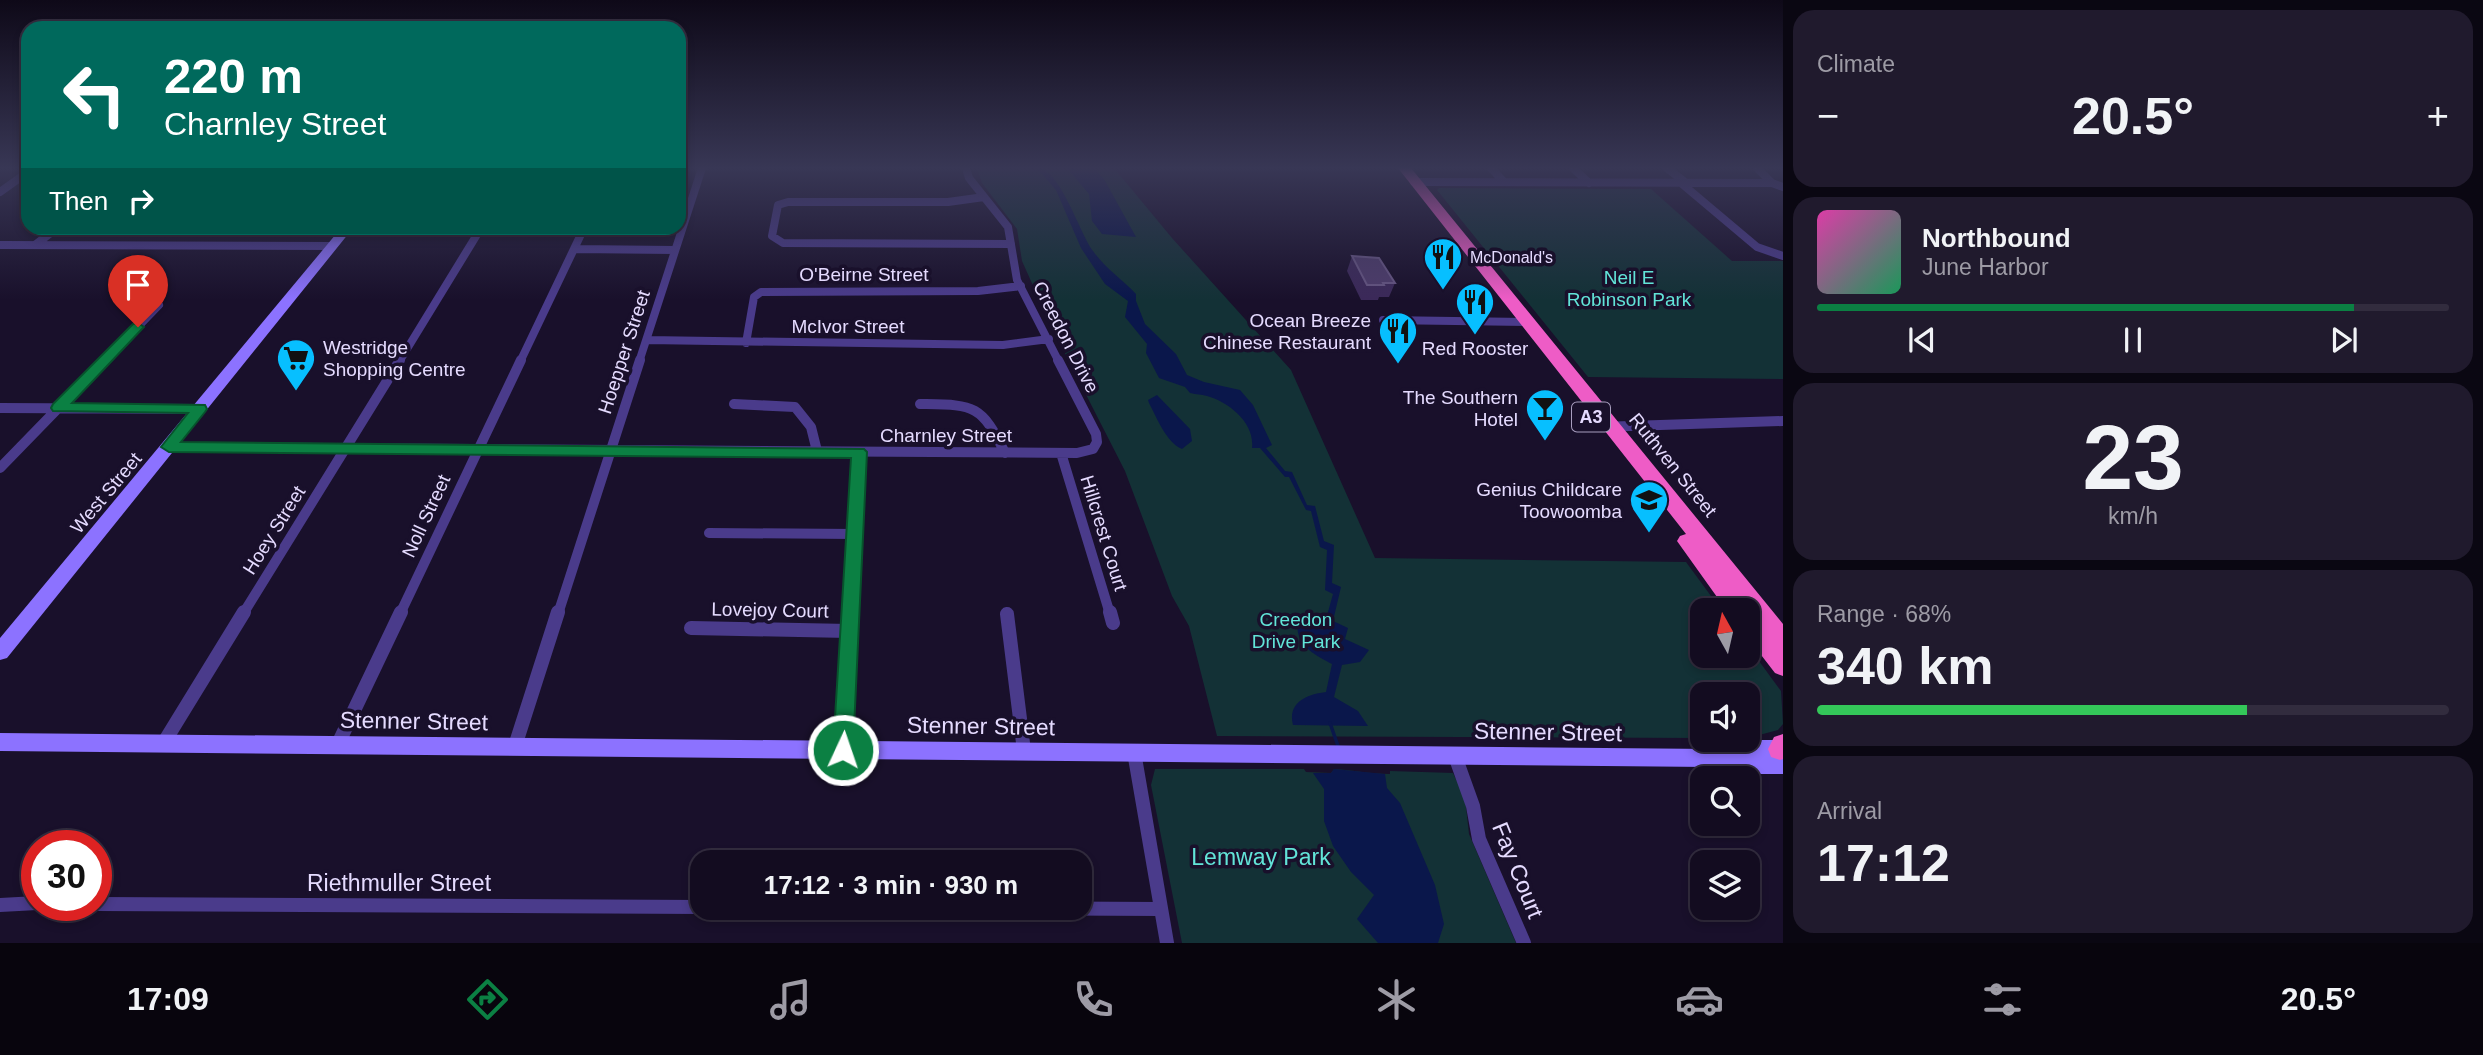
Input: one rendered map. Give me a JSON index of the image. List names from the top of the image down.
{
  "streets": {
    "highway": ["A3", "Ruthven Street"],
    "main road": ["West Street", "Stenner Street"],
    "street": [
      "O'Beirne Street",
      "McIvor Street",
      "Creedon Drive",
      "Hoepper Street",
      "Charnley Street",
      "Noll Street",
      "Hoey Street",
      "Hillcrest Court",
      "Lovejoy Court",
      "Fay Court",
      "Riethmuller Street"
    ]
  },
  "crossings": [
    ["O'Beirne Street", "McIvor Street"],
    ["O'Beirne Street", "Creedon Drive"],
    ["McIvor Street", "Creedon Drive"],
    ["McIvor Street", "Hoepper Street"],
    ["Creedon Drive", "Charnley Street"],
    ["Hoepper Street", "Charnley Street"],
    ["Hoepper Street", "Stenner Street"],
    ["Charnley Street", "West Street"],
    ["Charnley Street", "Noll Street"],
    ["Charnley Street", "Hoey Street"],
    ["Charnley Street", "Hillcrest Court"],
    ["Noll Street", "Stenner Street"],
    ["Hoey Street", "Stenner Street"],
    ["Stenner Street", "Fay Court"]
  ],
  "parks": ["Neil E Robinson Park", "Creedon Drive Park", "Lemway Park"],
  "places": {
    "restaurant": ["McDonald's", "Red Rooster", "Ocean Breeze Chinese Restaurant"],
    "supermarket": ["Westridge Shopping Centre"],
    "bar": ["The Southern Hotel"],
    "school or university": ["Genius Childcare Toowoomba"]
  },
  "north": "top",
  "page": {
    "tile": [
      "Climate",
      ["23", "km/h"],
      ["Range · 68%", "340 km"],
      ["Arrival", "17:12"]
    ],
    "turn": ["220 m", "Charnley Street"],
    "heat": ["−", "20.5°", "+"],
    "then": "Then",
    "song": ["Northbound", "June Harbor"],
    "limit": "30",
    "trip": "17:12 · 3 min · 930 m",
    "tabs": ["17:09", "20.5°"]
  }
}
